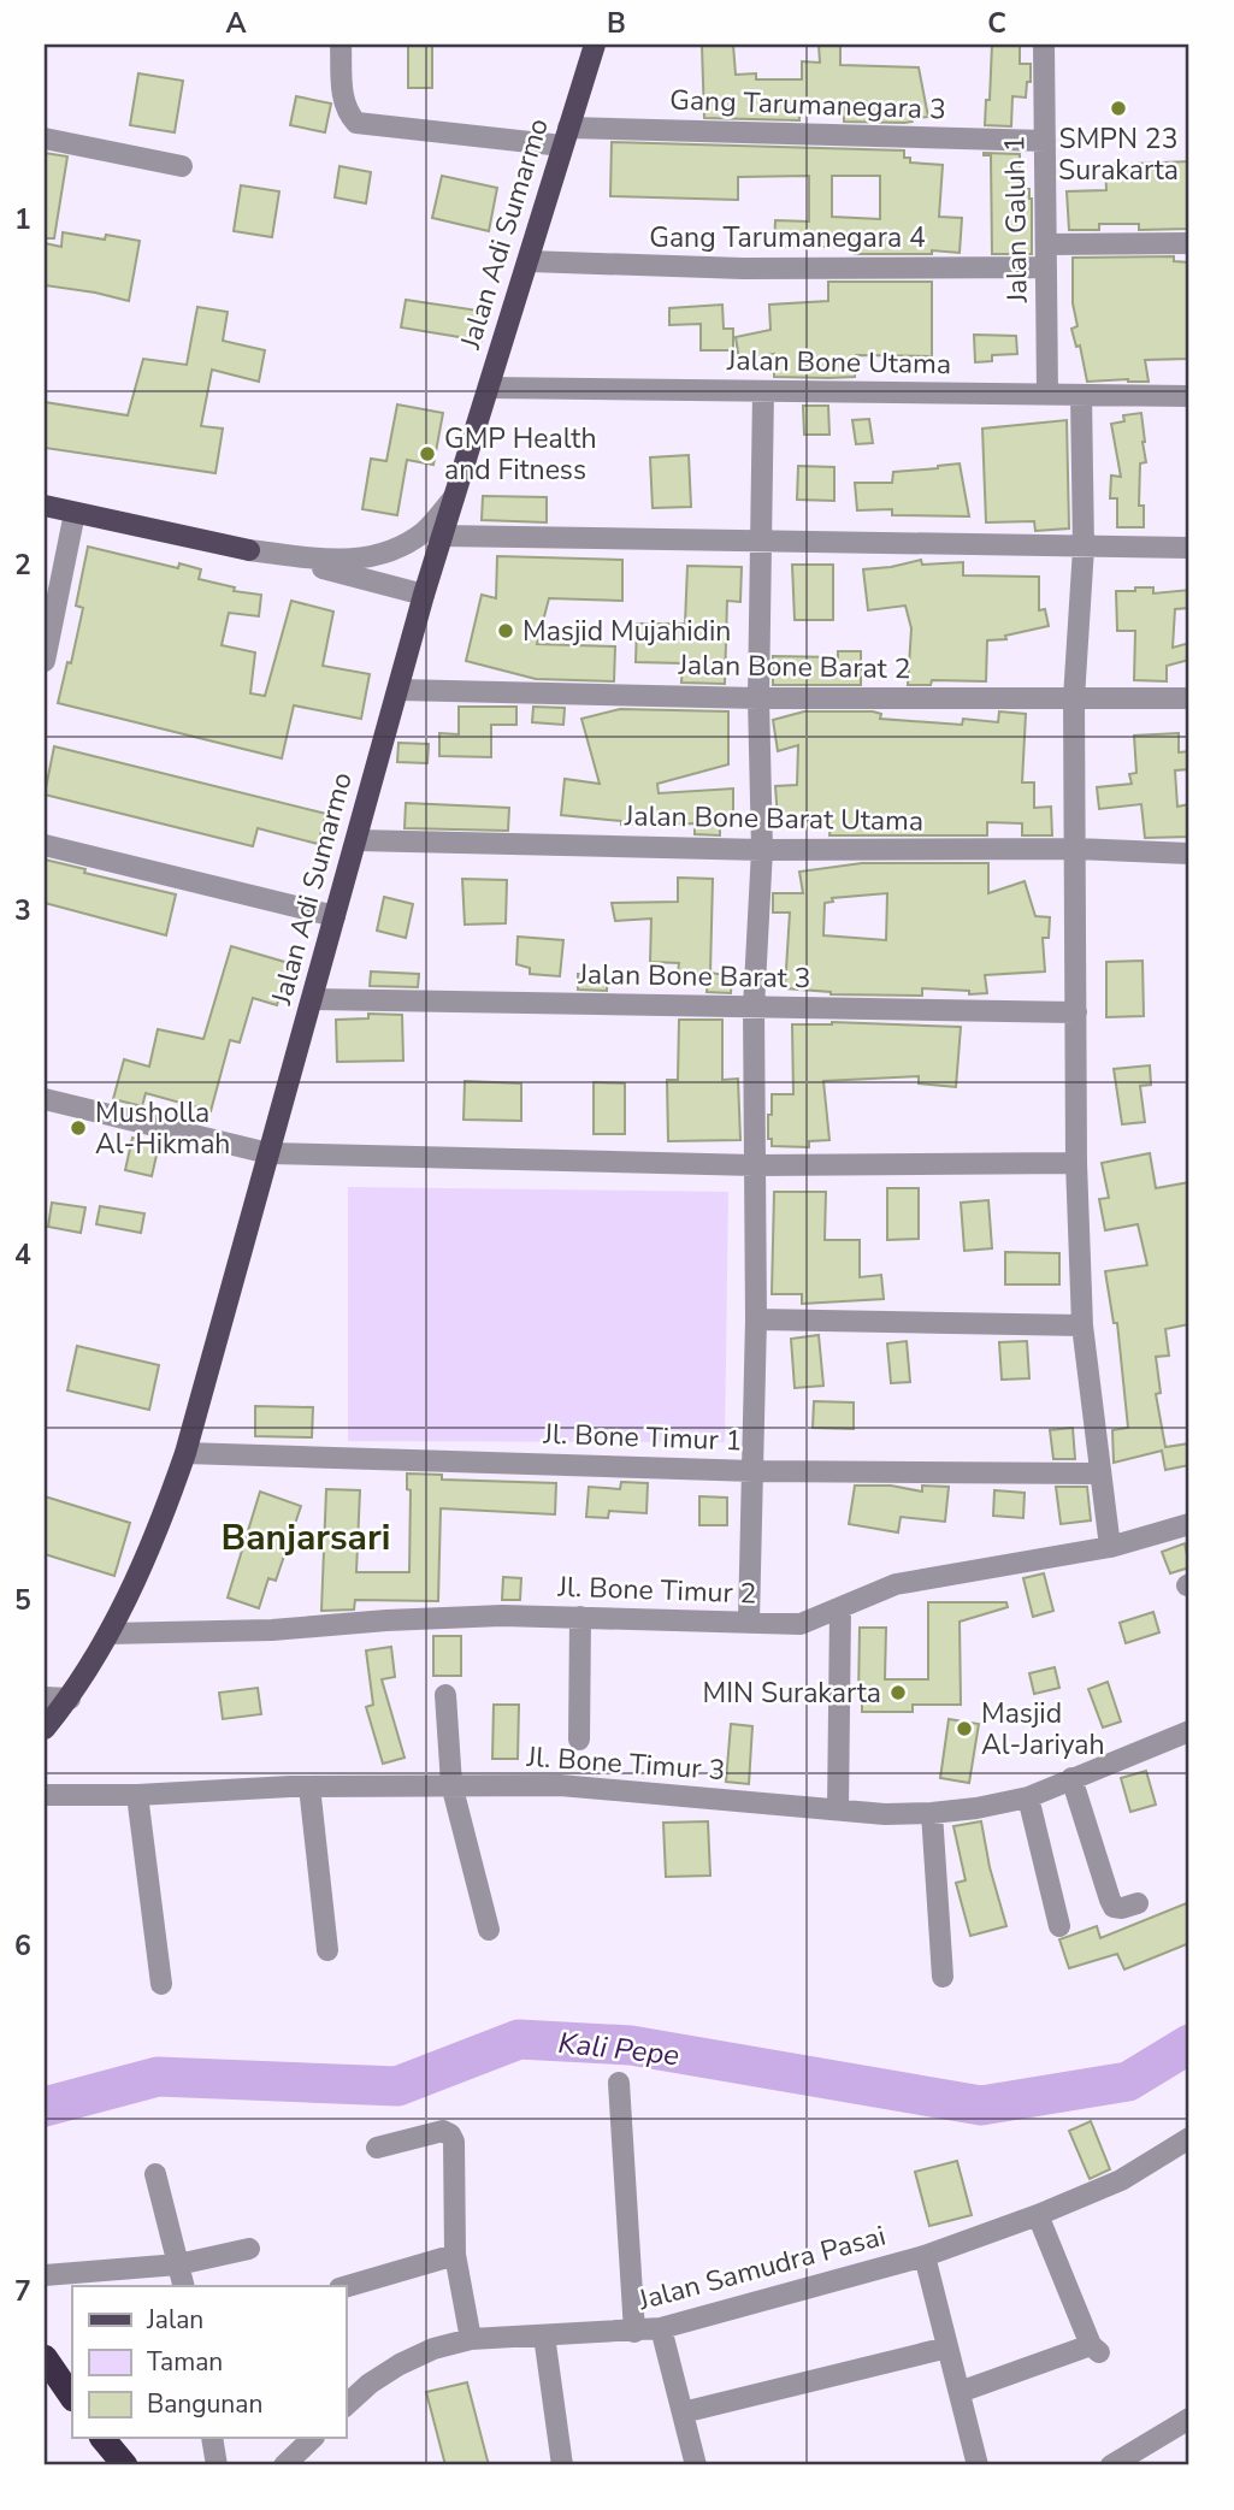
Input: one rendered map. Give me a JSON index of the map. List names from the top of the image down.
{
  "streets": {
    "main road": ["Jalan Adi Sumarmo"],
    "street": [
      "Gang Tarumanegara 3",
      "Jalan Galuh 1",
      "Gang Tarumanegara 4",
      "Jalan Bone Utama",
      "Jalan Bone Barat 2",
      "Jalan Bone Barat Utama",
      "Jalan Bone Barat 3",
      "Jl. Bone Timur 1",
      "Jl. Bone Timur 2",
      "Jl. Bone Timur 3",
      "Jalan Samudra Pasai"
    ]
  },
  "crossings": [
    ["Gang Tarumanegara 3", "Jalan Galuh 1"],
    ["Gang Tarumanegara 3", "Jalan Adi Sumarmo"],
    ["Jalan Galuh 1", "Gang Tarumanegara 4"],
    ["Jalan Galuh 1", "Jalan Bone Utama"],
    ["Jalan Adi Sumarmo", "Gang Tarumanegara 4"],
    ["Jalan Adi Sumarmo", "Jalan Bone Utama"],
    ["Jalan Adi Sumarmo", "Jalan Bone Barat 2"],
    ["Jalan Adi Sumarmo", "Jalan Bone Barat Utama"],
    ["Jalan Adi Sumarmo", "Jalan Bone Barat 3"],
    ["Jalan Adi Sumarmo", "Jl. Bone Timur 1"],
    ["Jalan Adi Sumarmo", "Jl. Bone Timur 2"]
  ],
  "districts": ["Banjarsari"],
  "water": ["Kali Pepe"],
  "places": [
    "SMPN 23 Surakarta",
    "GMP Health and Fitness",
    "Masjid Mujahidin",
    "Musholla Al-Hikmah",
    "MIN Surakarta",
    "Masjid Al-Jariyah"
  ],
  "legend": ["Jalan", "Taman", "Bangunan"],
  "grid": {
    "columns": ["A", "B", "C"],
    "rows": [
      "1",
      "2",
      "3",
      "4",
      "5",
      "6",
      "7"
    ]
  }
}
